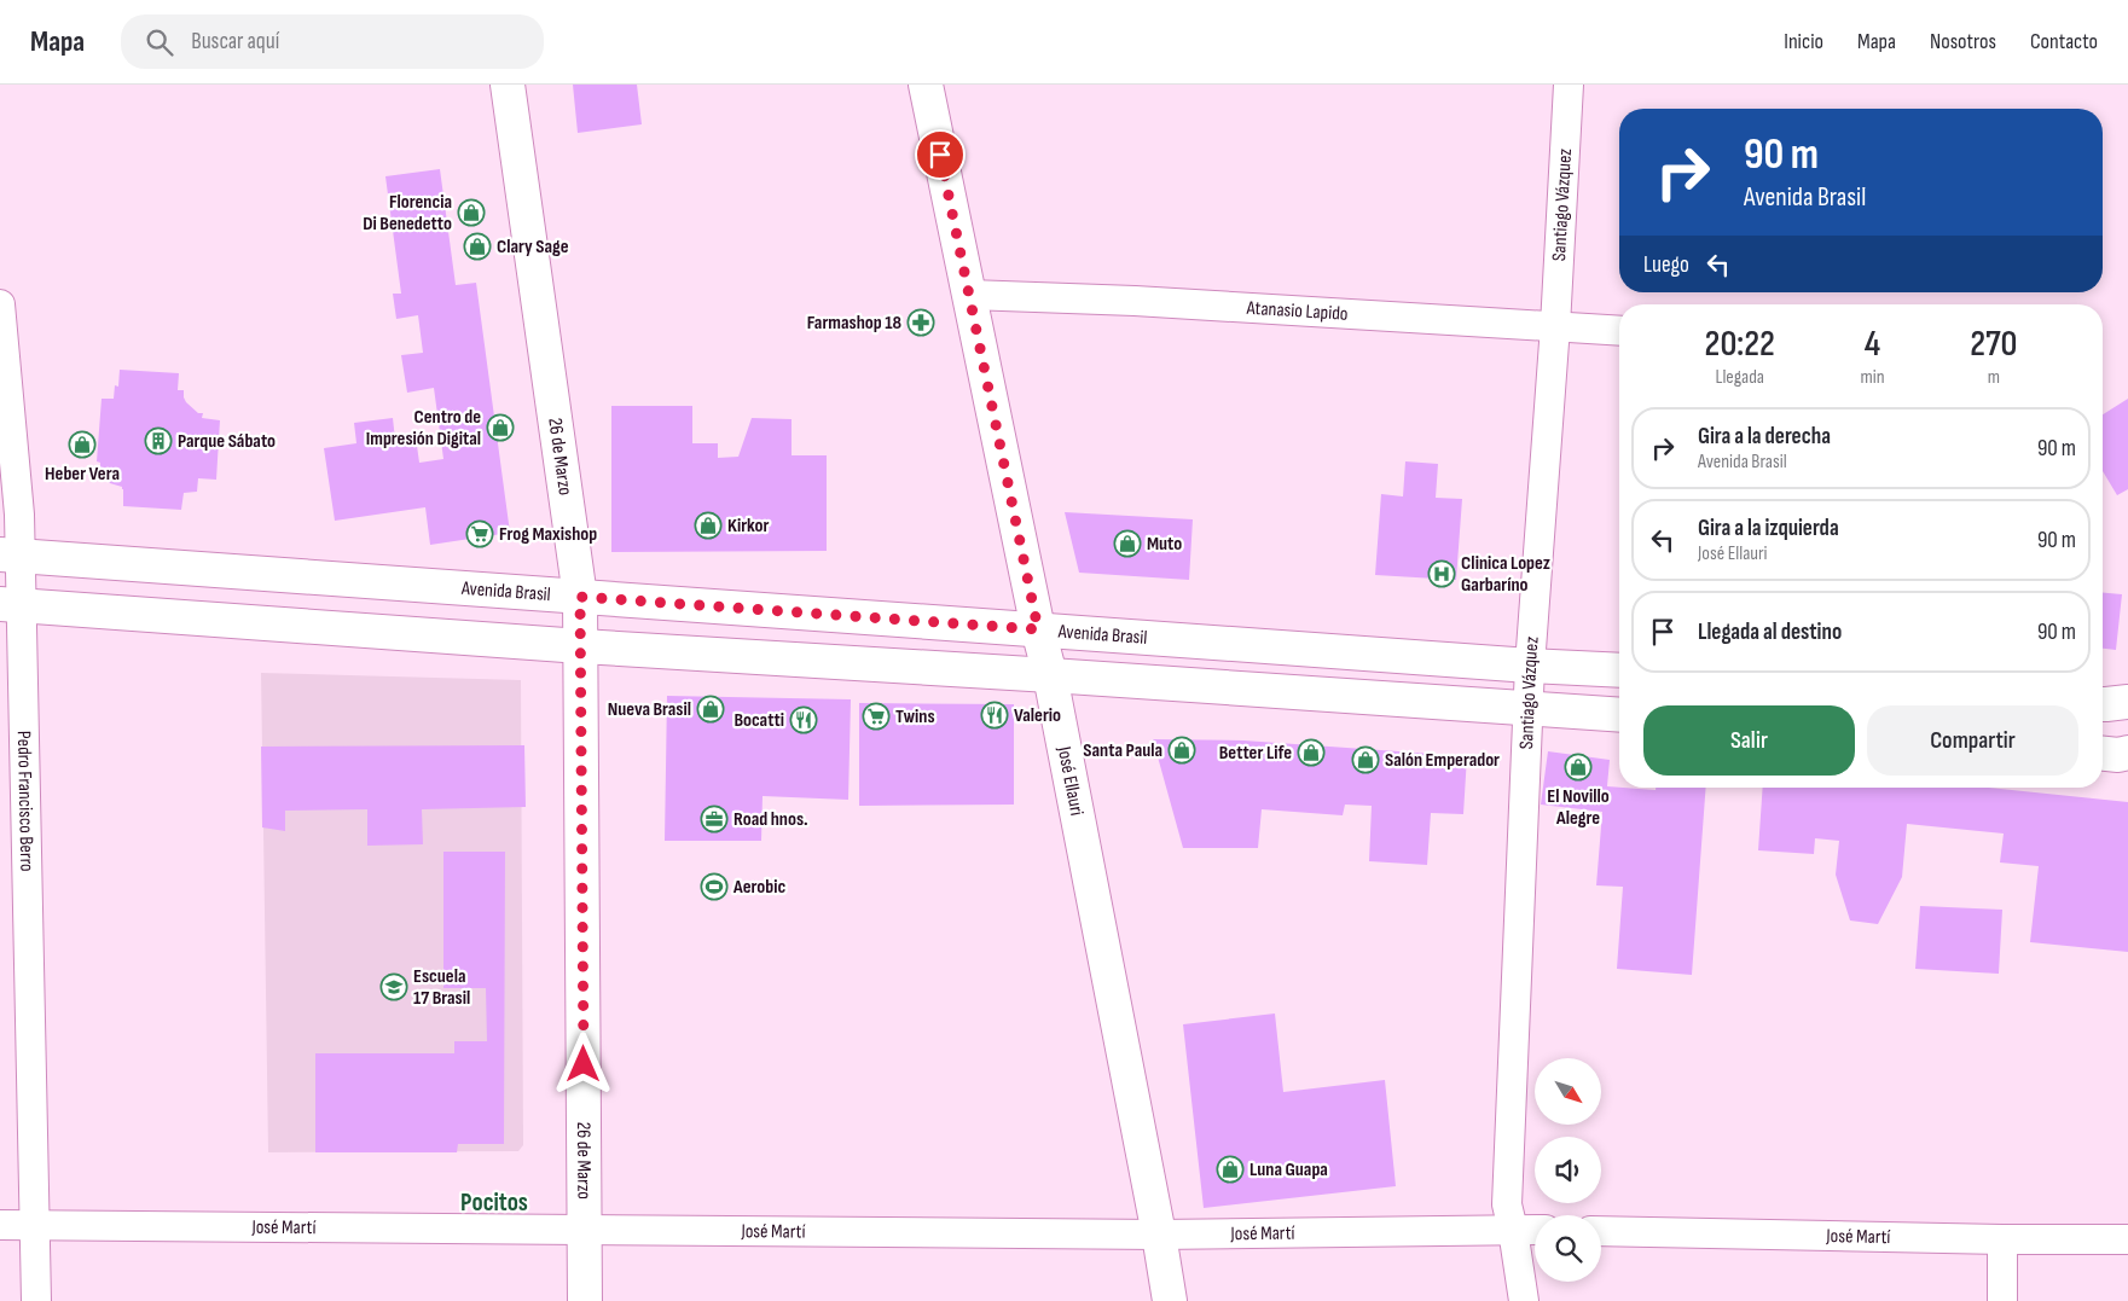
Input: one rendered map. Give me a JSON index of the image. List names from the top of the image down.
{
  "streets": {
    "street": [
      "Santiago Vázquez",
      "Atanasio Lapido",
      "26 de Marzo",
      "Avenida Brasil",
      "José Ellauri",
      "Pedro Francisco Berro",
      "José Martí"
    ]
  },
  "crossings": [
    ["Santiago Vázquez", "Atanasio Lapido"],
    ["Santiago Vázquez", "Avenida Brasil"],
    ["Santiago Vázquez", "José Martí"],
    ["Atanasio Lapido", "José Ellauri"],
    ["26 de Marzo", "Avenida Brasil"],
    ["26 de Marzo", "José Martí"],
    ["Avenida Brasil", "José Ellauri"],
    ["Avenida Brasil", "Pedro Francisco Berro"],
    ["José Ellauri", "José Martí"],
    ["Pedro Francisco Berro", "José Martí"]
  ],
  "districts": ["Pocitos"],
  "places": {
    "shop": [
      "Florencia Di Benedetto",
      "Clary Sage",
      "Centro de Impresión Digital",
      "Heber Vera",
      "Kirkor",
      "Muto",
      "Nueva Brasil",
      "Santa Paula",
      "Better Life",
      "Salón Emperador",
      "El Novillo Alegre",
      "Luna Guapa"
    ],
    "pharmacy": ["Farmashop 18"],
    "building": ["Parque Sábato"],
    "supermarket": ["Frog Maxishop", "Twins"],
    "hospital": ["Clinica Lopez Garbaríno"],
    "restaurant": ["Valerio", "Bocatti"],
    "office": ["Road hnos."],
    "sports": ["Aerobic"],
    "school or university": ["Escuela 17 Brasil"]
  },
  "north": "bottom right",
  "page": {
    "header": "Mapa",
    "search": "Buscar aquí",
    "nav": [
      "Inicio",
      "Mapa",
      "Nosotros",
      "Contacto"
    ],
    "turn": ["90 m", "Avenida Brasil"],
    "then": "Luego",
    "eta": [
      "20:22",
      "Llegada",
      "4",
      "min",
      "270",
      "m"
    ],
    "list": [
      {
        "name": "Gira a la derecha",
        "note": "Avenida Brasil",
        "value": "90 m"
      },
      {
        "name": "Gira a la izquierda",
        "note": "José Ellauri",
        "value": "90 m"
      },
      {
        "name": "Llegada al destino",
        "value": "90 m"
      }
    ],
    "buttons": ["Salir", "Compartir"]
  }
}
